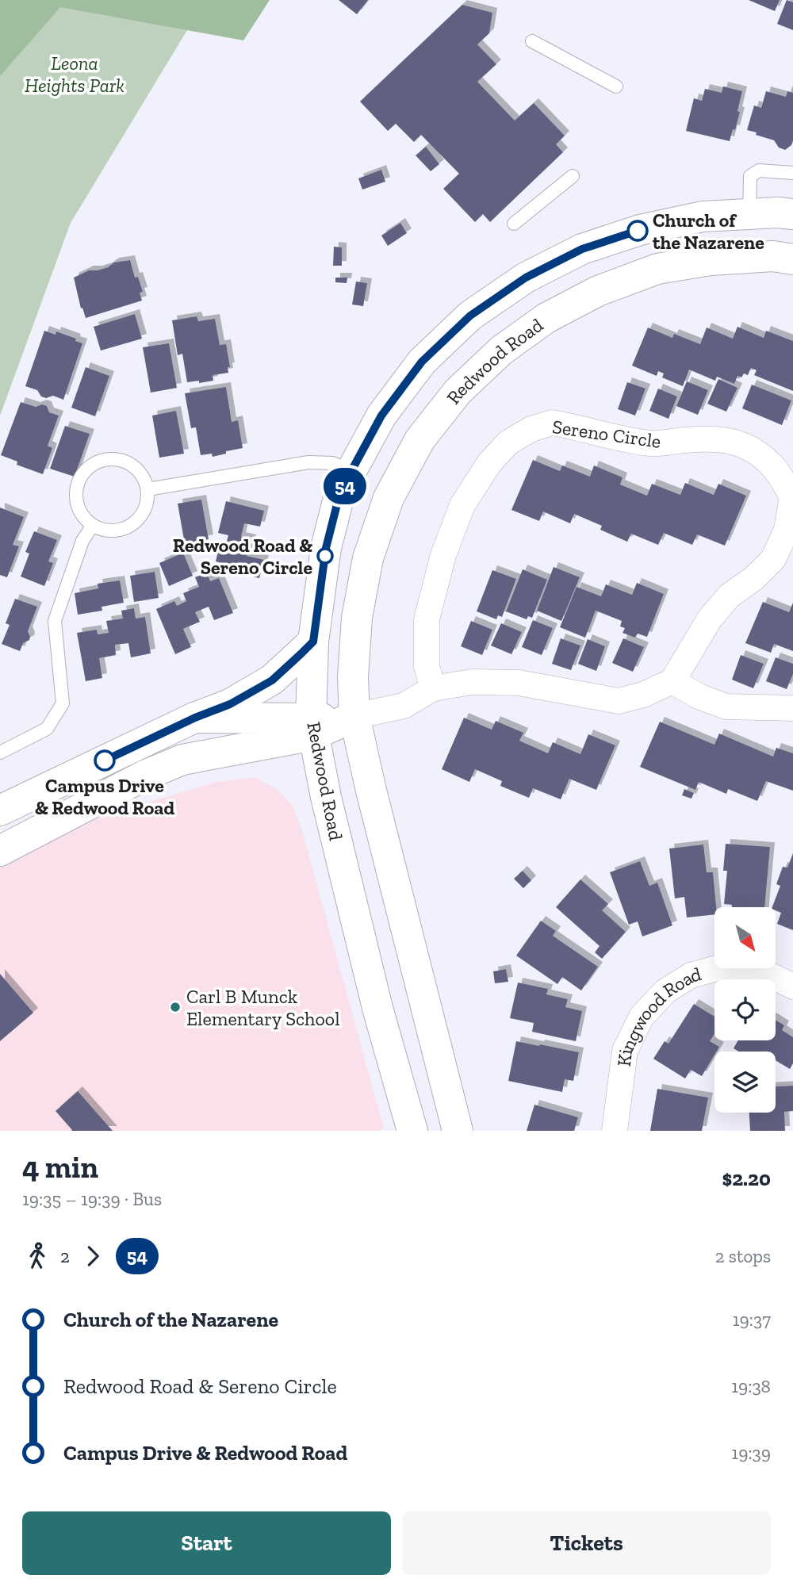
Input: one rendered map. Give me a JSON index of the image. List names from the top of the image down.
{
  "streets": {
    "main road": ["Redwood Road"],
    "street": ["Sereno Circle", "Kingwood Road"]
  },
  "parks": ["Leona Heights Park"],
  "places": [
    "Church of the Nazarene",
    "Redwood Road & Sereno Circle",
    "Campus Drive & Redwood Road",
    "Carl B Munck Elementary School"
  ],
  "lines": ["bus line 54"],
  "north": "bottom right",
  "page": {
    "on_map": "54",
    "heading": ["4 min", "19:35 – 19:39 · Bus", "$2.20"],
    "legs": ["2", "54", "2 stops"],
    "list": [
      {
        "name": "Church of the Nazarene",
        "value": "19:37"
      },
      {
        "name": "Redwood Road & Sereno Circle",
        "value": "19:38"
      },
      {
        "name": "Campus Drive & Redwood Road",
        "value": "19:39"
      }
    ],
    "buttons": ["Start", "Tickets"]
  }
}
